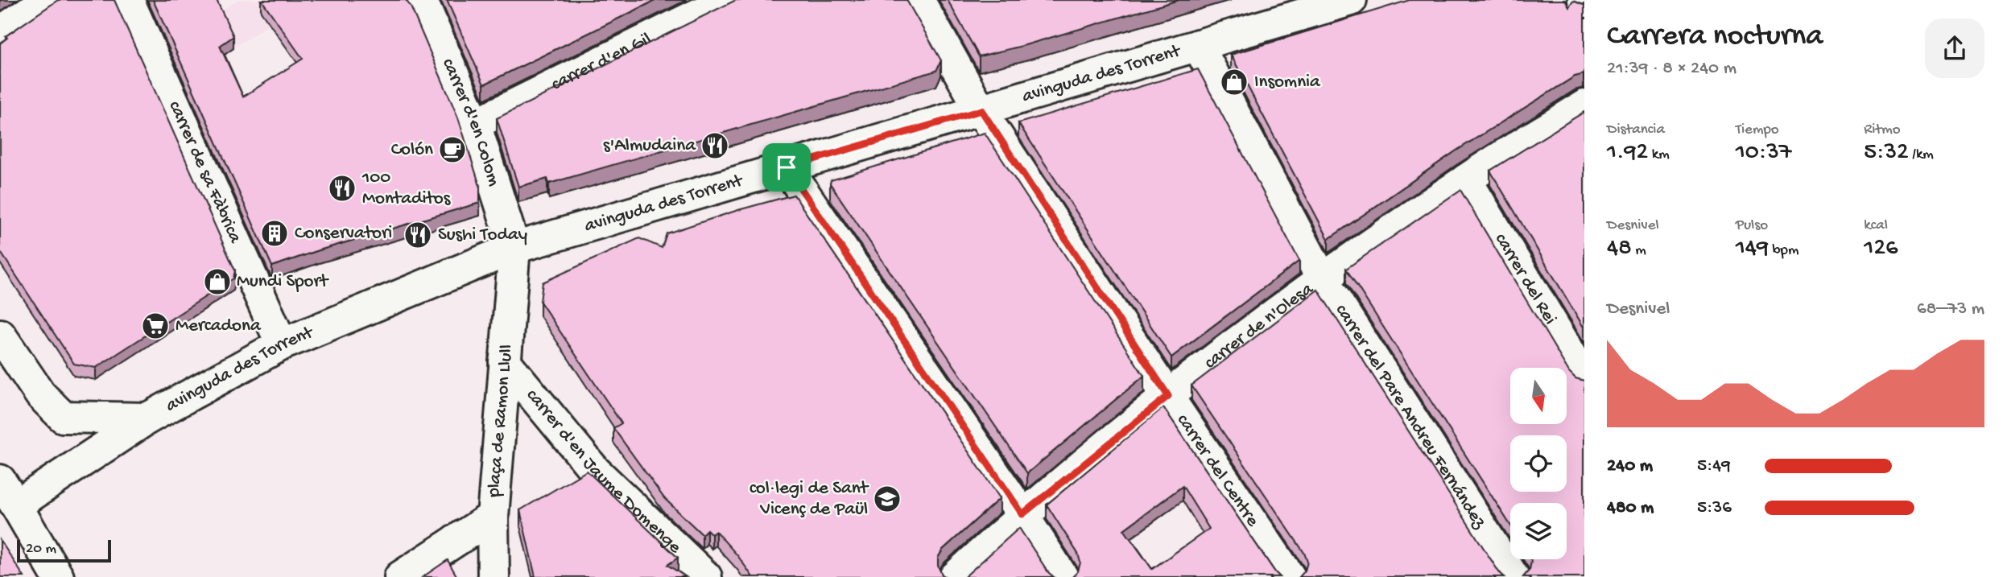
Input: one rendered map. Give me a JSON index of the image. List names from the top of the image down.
{
  "streets": {
    "street": [
      "carrer d'en Gil",
      "avinguda des Torrent",
      "carrer d'en Colom",
      "carrer de sa Fàbrica",
      "carrer del Rei",
      "carrer de n'Olesa",
      "carrer del Pare Andreu Fernández",
      "plaça de Ramon Llull",
      "carrer d'en Jaume Domenge",
      "carrer del Centre"
    ]
  },
  "crossings": [
    ["carrer d'en Gil", "carrer d'en Colom"],
    ["avinguda des Torrent", "carrer d'en Colom"],
    ["avinguda des Torrent", "carrer de sa Fàbrica"],
    ["avinguda des Torrent", "carrer del Pare Andreu Fernández"],
    ["avinguda des Torrent", "plaça de Ramon Llull"],
    ["avinguda des Torrent", "carrer del Centre"],
    ["carrer d'en Colom", "plaça de Ramon Llull"],
    ["carrer del Rei", "carrer de n'Olesa"],
    ["carrer de n'Olesa", "carrer del Pare Andreu Fernández"],
    ["carrer de n'Olesa", "carrer del Centre"],
    ["plaça de Ramon Llull", "carrer d'en Jaume Domenge"]
  ],
  "places": {
    "shop": ["Insomnia", "Mundi Sport"],
    "restaurant": ["s'Almudaina", "100 Montaditos", "Sushi Today"],
    "cafe": ["Colón"],
    "building": ["Conservatori"],
    "supermarket": ["Mercadona"],
    "school or university": ["col·legi de Sant Vicenç de Paül"]
  },
  "scale_bar": "20 m",
  "north": "bottom",
  "page": {
    "heading": ["Carrera nocturna", "21:39 · 8 × 240 m"],
    "stats": [
      ["Distancia", "1.92 km"],
      ["Tiempo", "10:37"],
      ["Ritmo", "5:32 /km"],
      ["Desnivel", "48 m"],
      ["Pulso", "149 bpm"],
      ["kcal", "126"]
    ],
    "chart": ["Desnivel", "68–73 m"],
    "list": [
      {
        "name": "240 m",
        "note": "5:49"
      },
      {
        "name": "480 m",
        "note": "5:36"
      }
    ],
    "scale": "20 m"
  }
}
